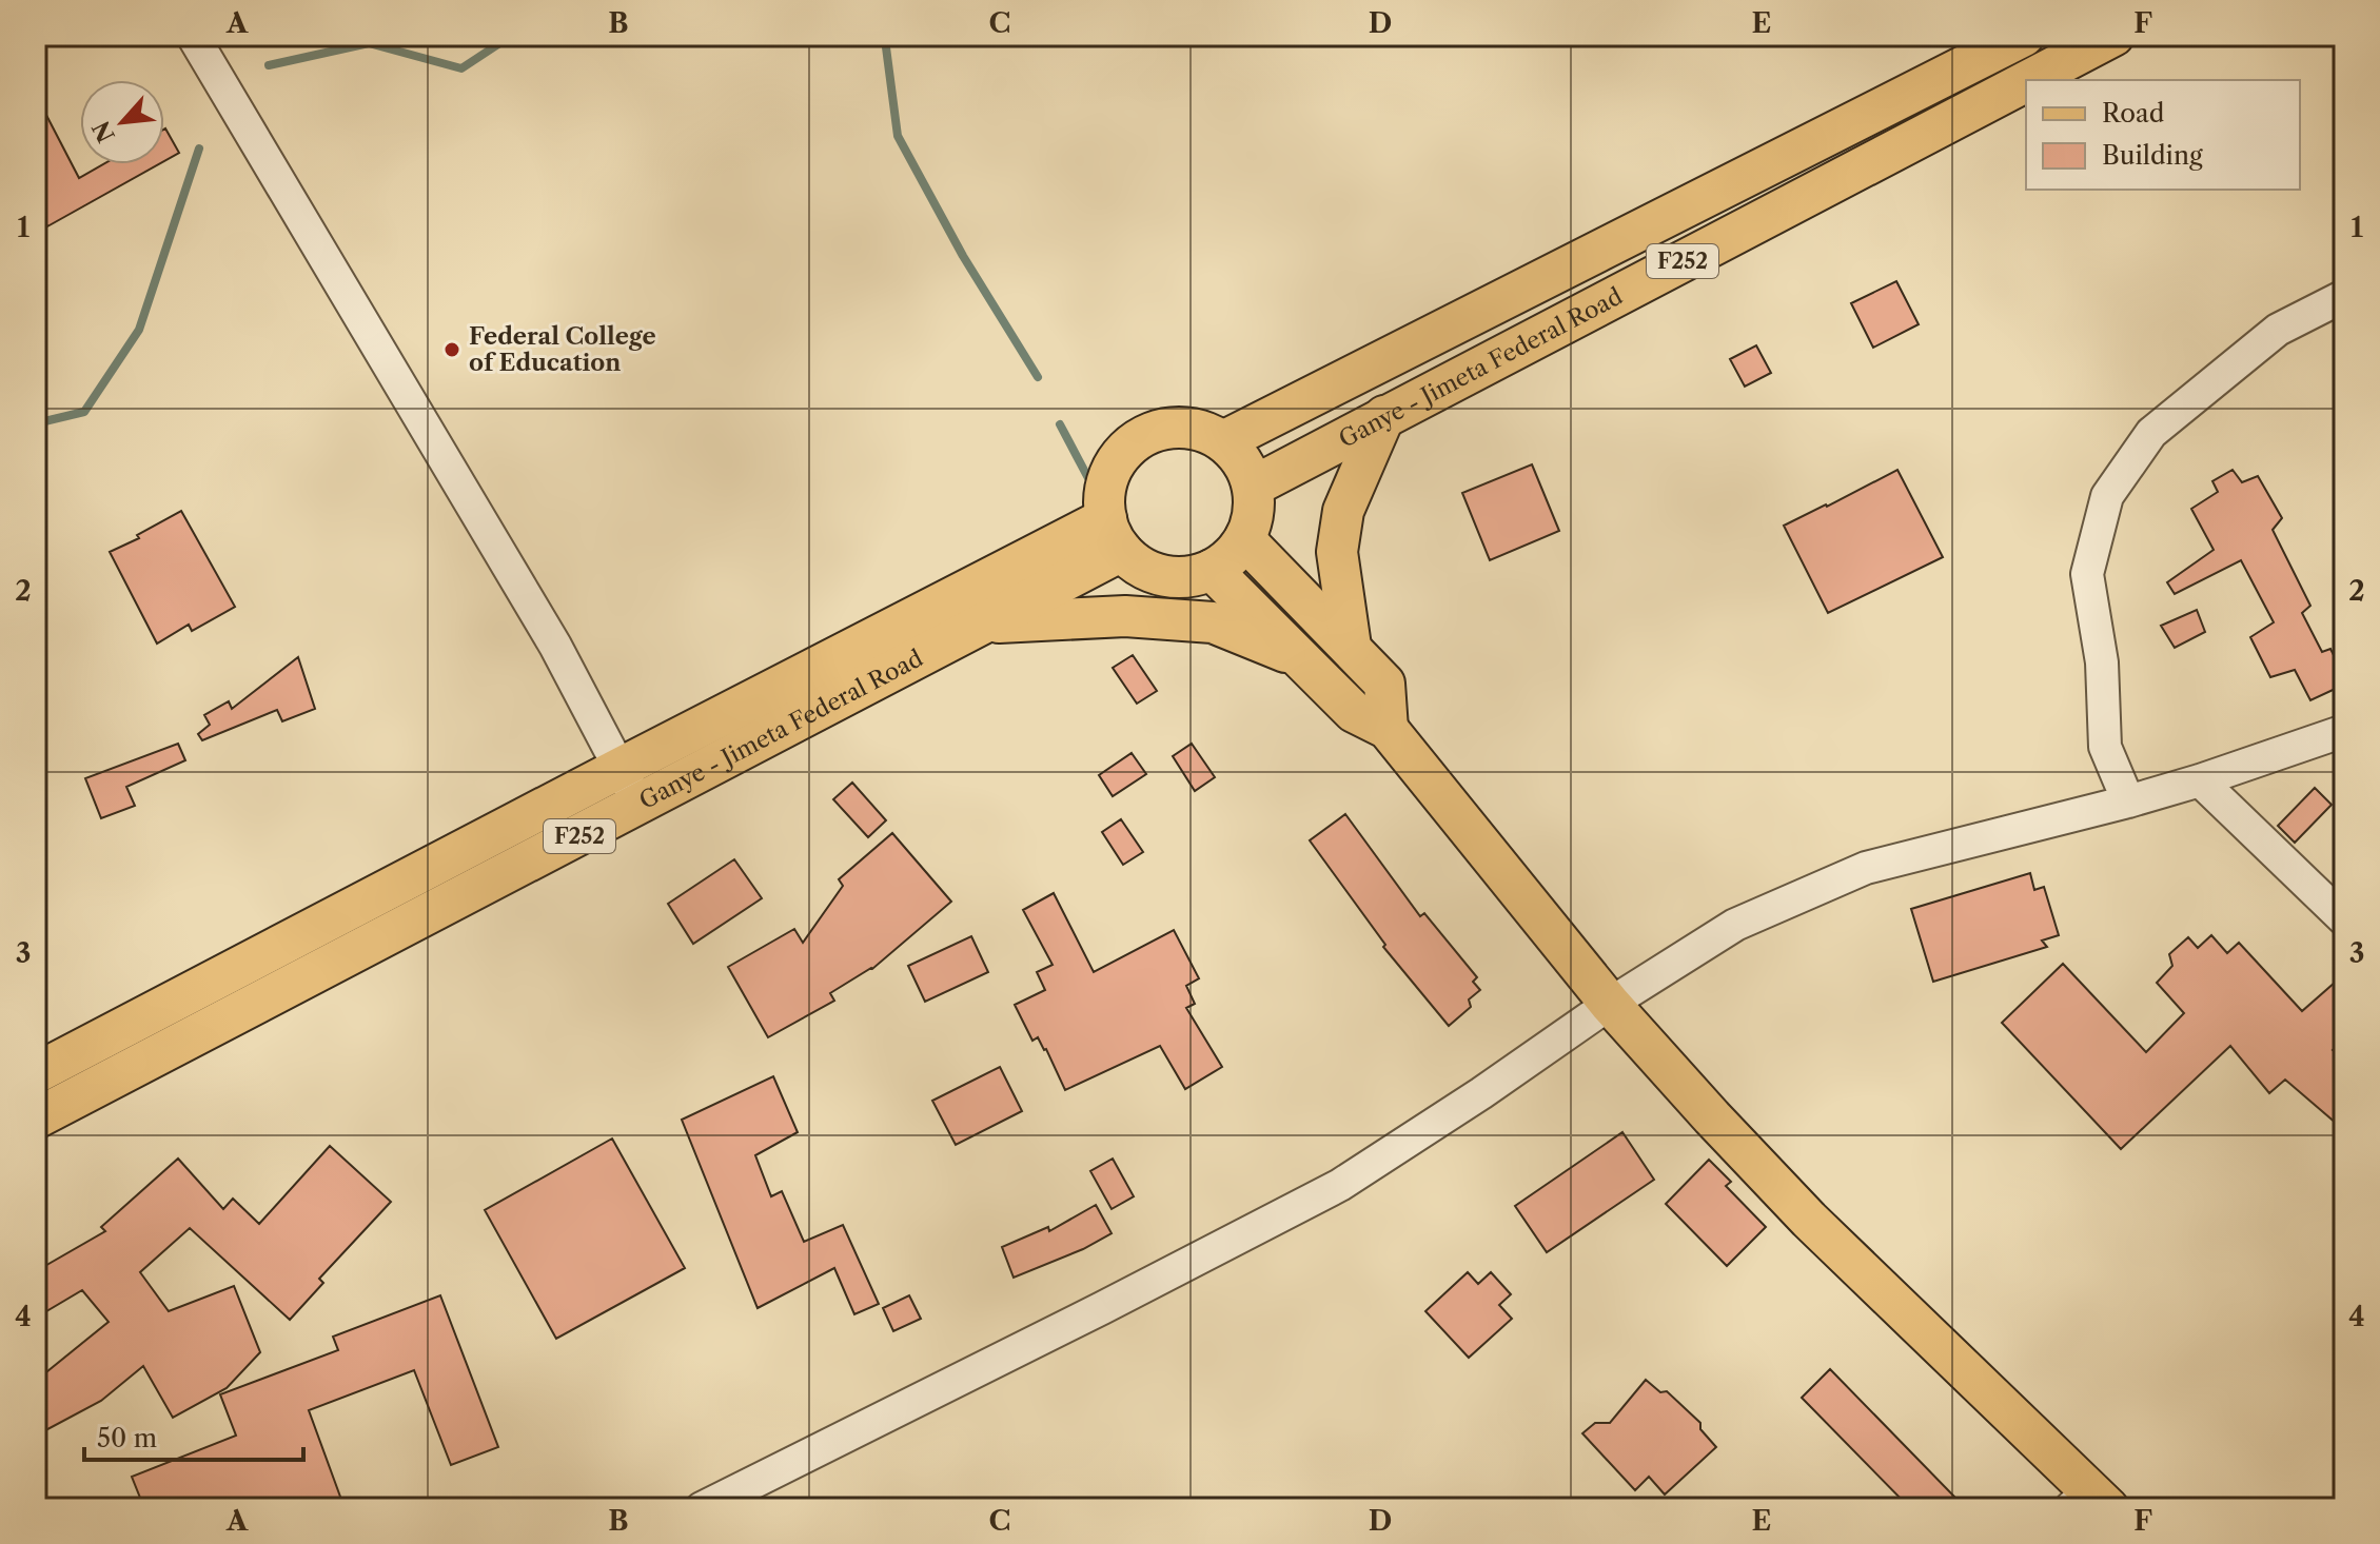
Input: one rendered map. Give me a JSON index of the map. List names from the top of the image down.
{
  "streets": {
    "main road": ["F252", "Ganye - Jimeta Federal Road"]
  },
  "places": ["Federal College of Education"],
  "legend": ["Road", "Building"],
  "scale_bar": "50 m",
  "north": "bottom left",
  "grid": {
    "columns": [
      "A",
      "B",
      "C",
      "D",
      "E",
      "F"
    ],
    "rows": [
      "1",
      "2",
      "3",
      "4"
    ]
  }
}
